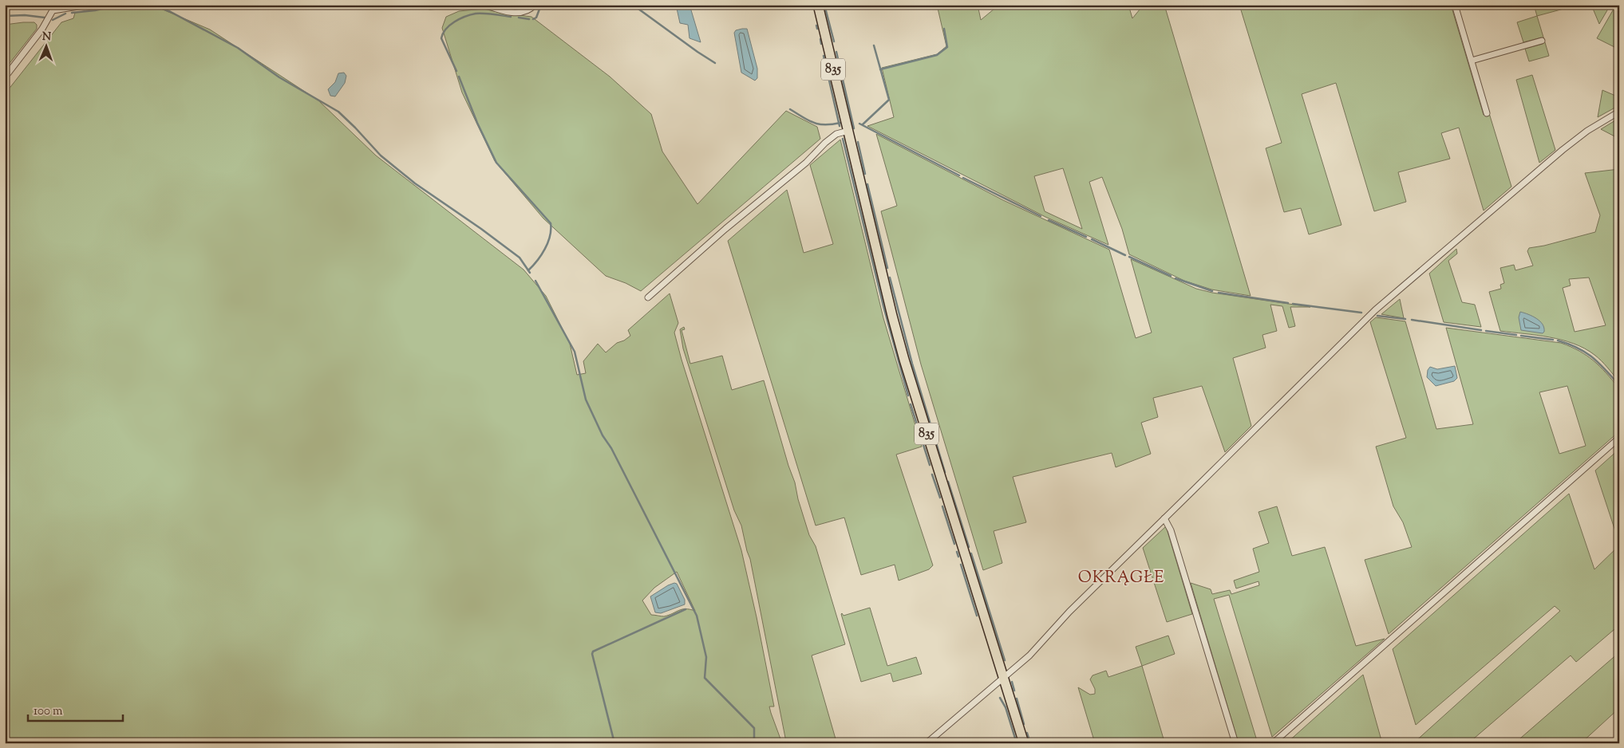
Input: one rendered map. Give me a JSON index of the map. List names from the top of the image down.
{
  "streets": {
    "main road": ["835"]
  },
  "districts": ["OKRĄGŁE"],
  "scale_bar": "100 m",
  "north": "top"
}
